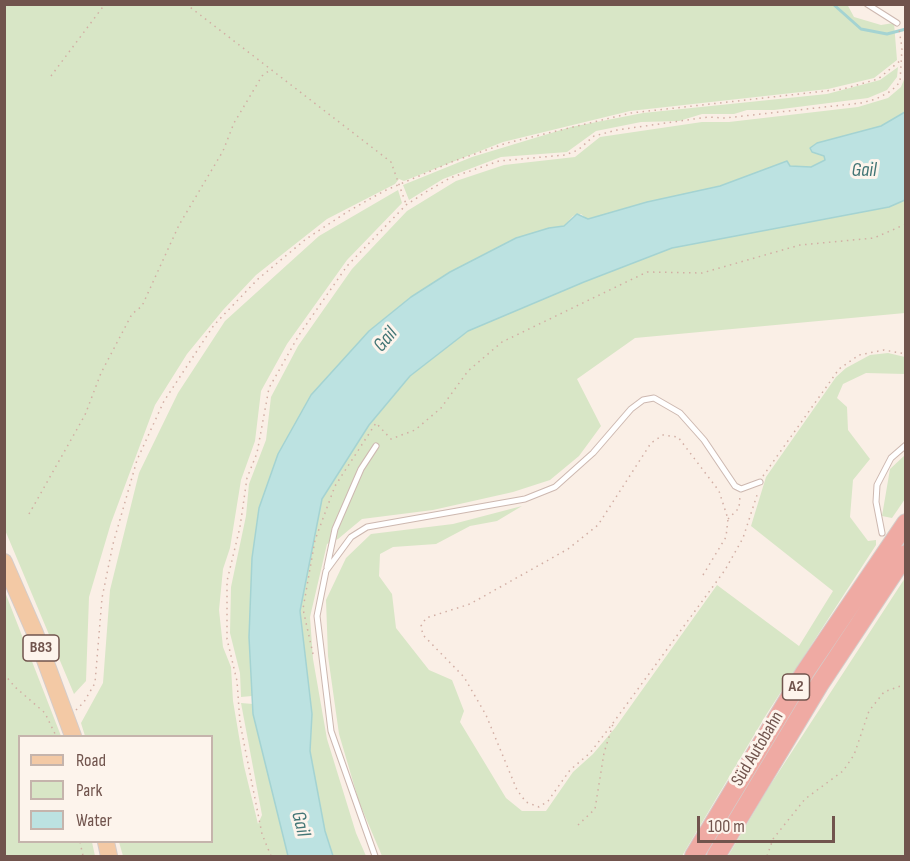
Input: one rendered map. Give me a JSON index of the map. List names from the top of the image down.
{
  "streets": {
    "highway": ["A2", "Süd Autobahn"],
    "main road": ["B83"]
  },
  "water": ["Gail"],
  "legend": ["Road", "Park", "Water"],
  "scale_bar": "100 m"
}
